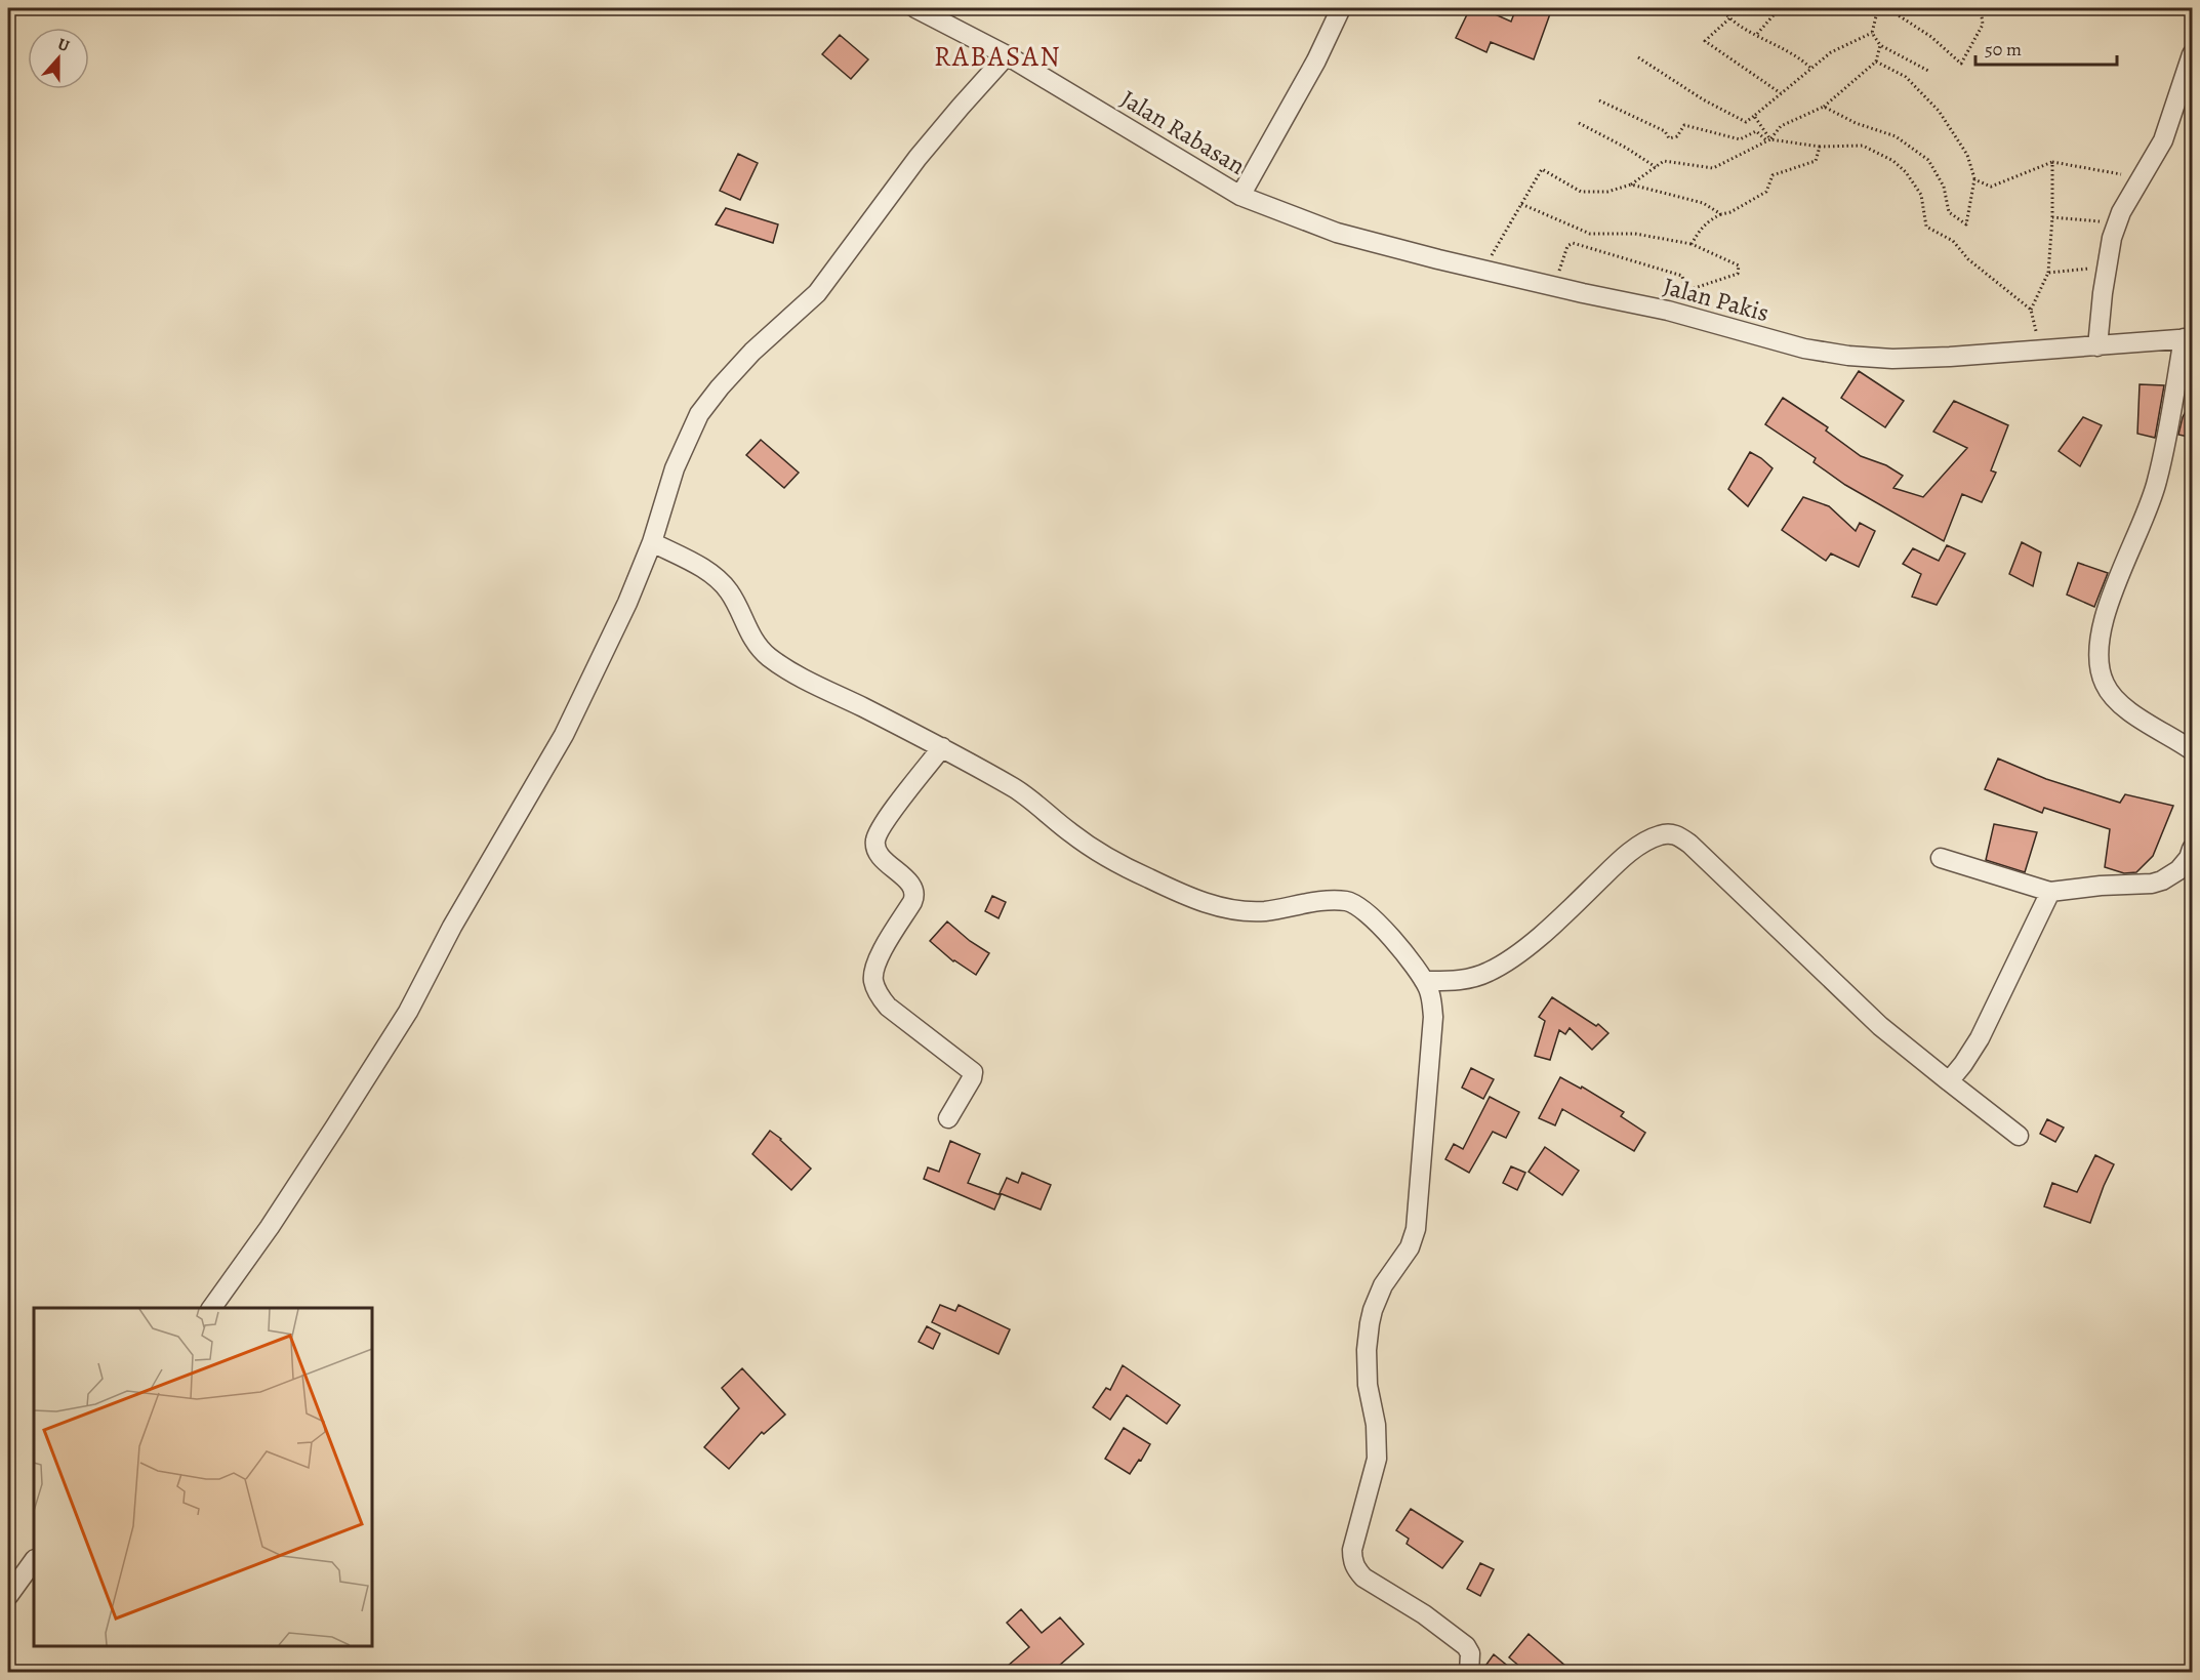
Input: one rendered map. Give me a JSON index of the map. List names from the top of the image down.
{
  "streets": {
    "street": ["Jalan Rabasan", "Jalan Pakis"]
  },
  "crossings": [
    ["Jalan Rabasan", "Jalan Pakis"]
  ],
  "districts": ["RABASAN"],
  "scale_bar": "50 m",
  "north": "top"
}
